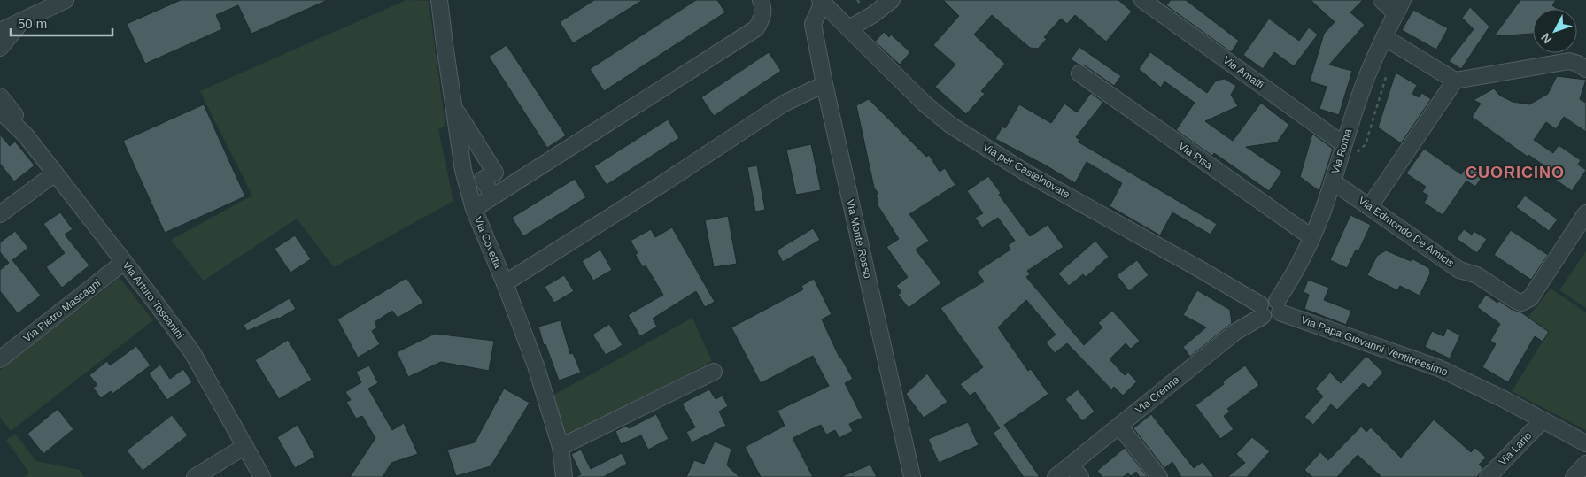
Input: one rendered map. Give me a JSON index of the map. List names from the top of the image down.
{
  "streets": {
    "street": [
      "Via Amalfi",
      "Via Roma",
      "Via Pisa",
      "Via per Castelnovate",
      "Via Edmondo De Amicis",
      "Via Monte Rosso",
      "Via Covetta",
      "Via Arturo Toscanini",
      "Via Pietro Mascagni",
      "Via Papa Giovanni Ventitreesimo",
      "Via Crenna",
      "Via Lario"
    ]
  },
  "crossings": [
    ["Via Amalfi", "Via Roma"],
    ["Via Roma", "Via Pisa"],
    ["Via Roma", "Via Edmondo De Amicis"],
    ["Via Roma", "Via Papa Giovanni Ventitreesimo"],
    ["Via per Castelnovate", "Via Monte Rosso"],
    ["Via per Castelnovate", "Via Crenna"],
    ["Via Arturo Toscanini", "Via Pietro Mascagni"],
    ["Via Papa Giovanni Ventitreesimo", "Via Lario"]
  ],
  "districts": ["CUORICINO"],
  "scale_bar": "50 m",
  "north": "bottom left"
}
